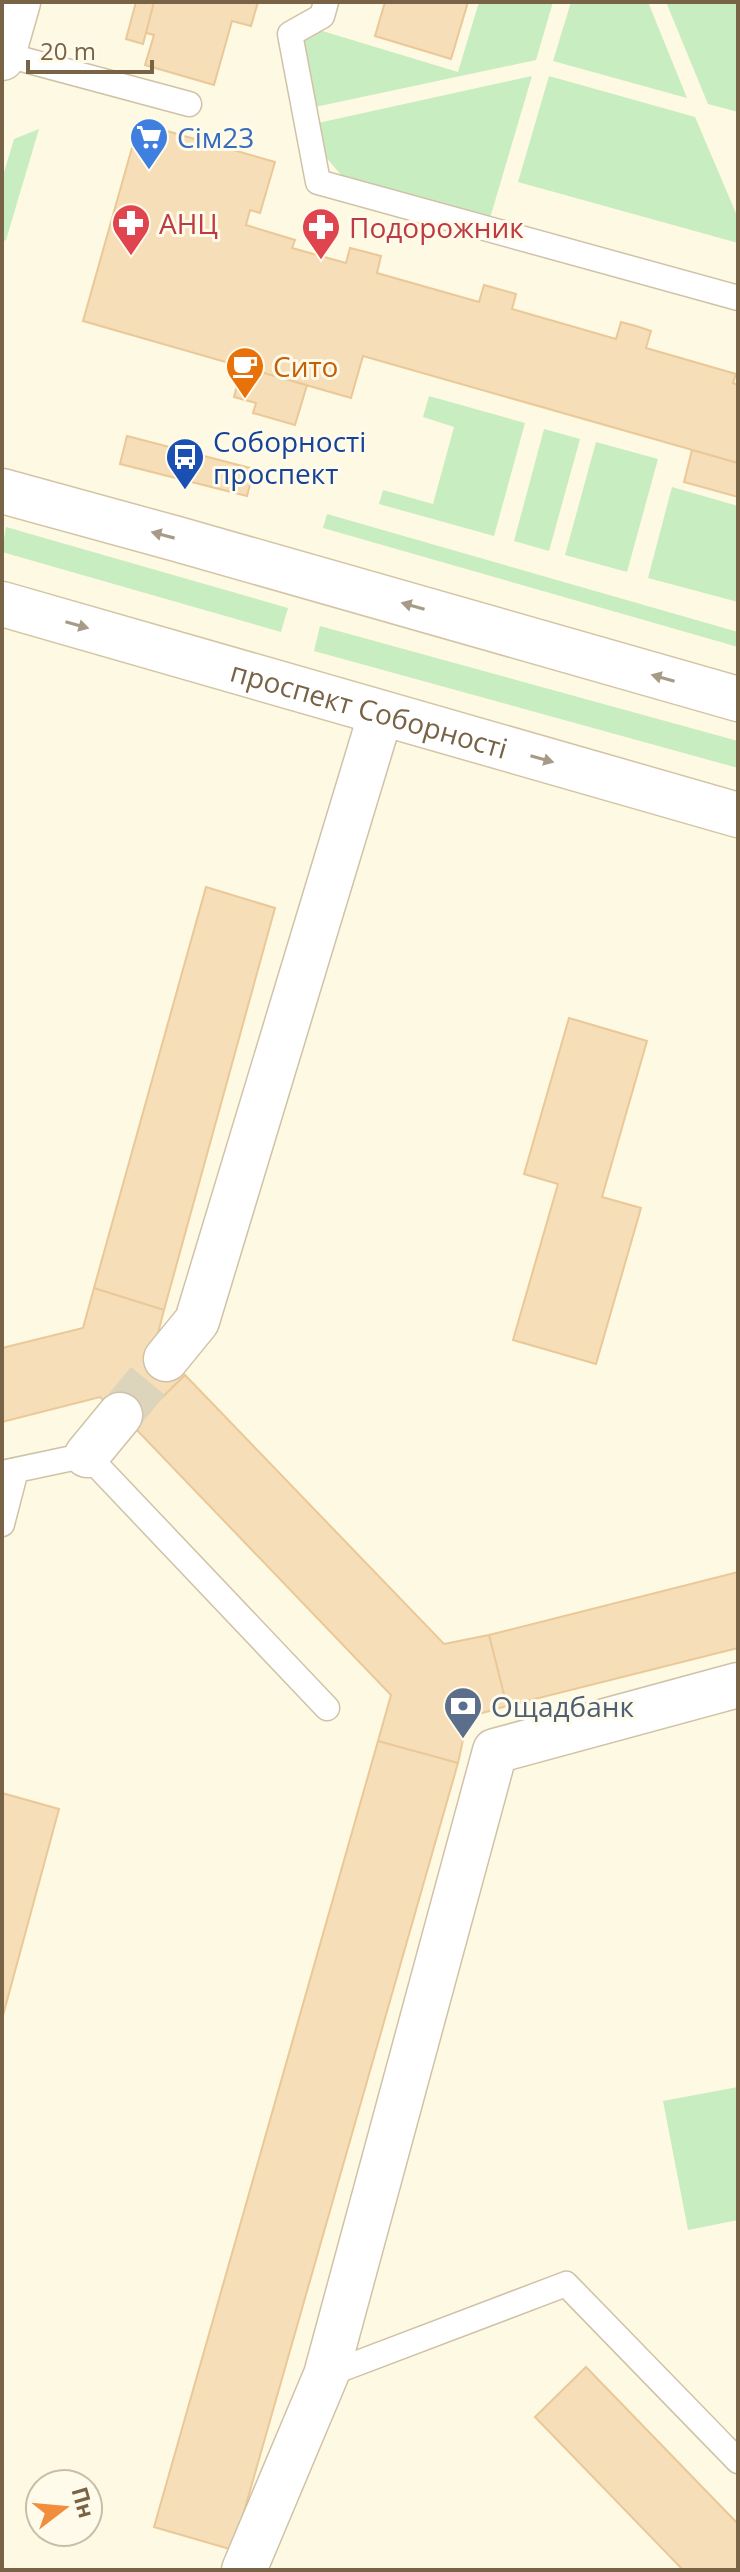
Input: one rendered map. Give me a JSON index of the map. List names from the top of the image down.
{
  "streets": {
    "street": ["проспект Соборності"]
  },
  "places": {
    "supermarket": ["Сім23"],
    "pharmacy": ["АНЦ", "Подорожник"],
    "cafe": ["Сито"],
    "bus stop": ["Соборності проспект"],
    "bank": ["Ощадбанк"]
  },
  "scale_bar": "20 m",
  "north": "right"
}
